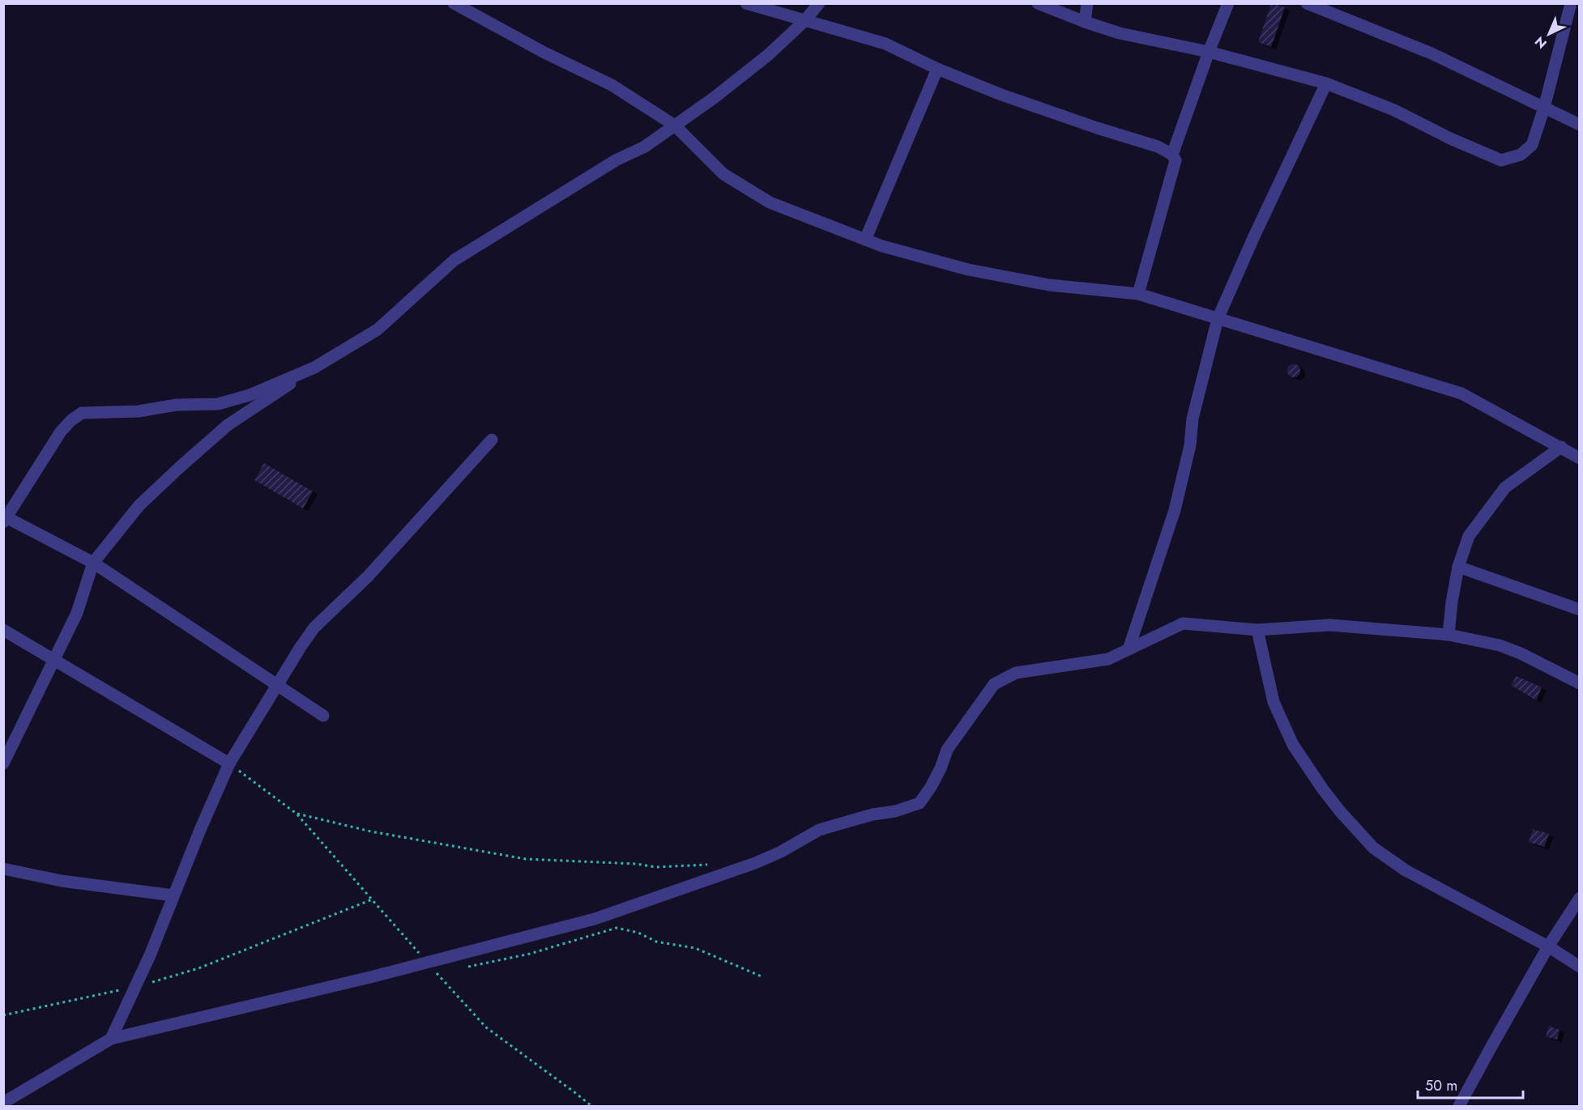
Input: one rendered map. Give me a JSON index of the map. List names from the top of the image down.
{
  "scale_bar": "50 m",
  "north": "bottom left"
}
